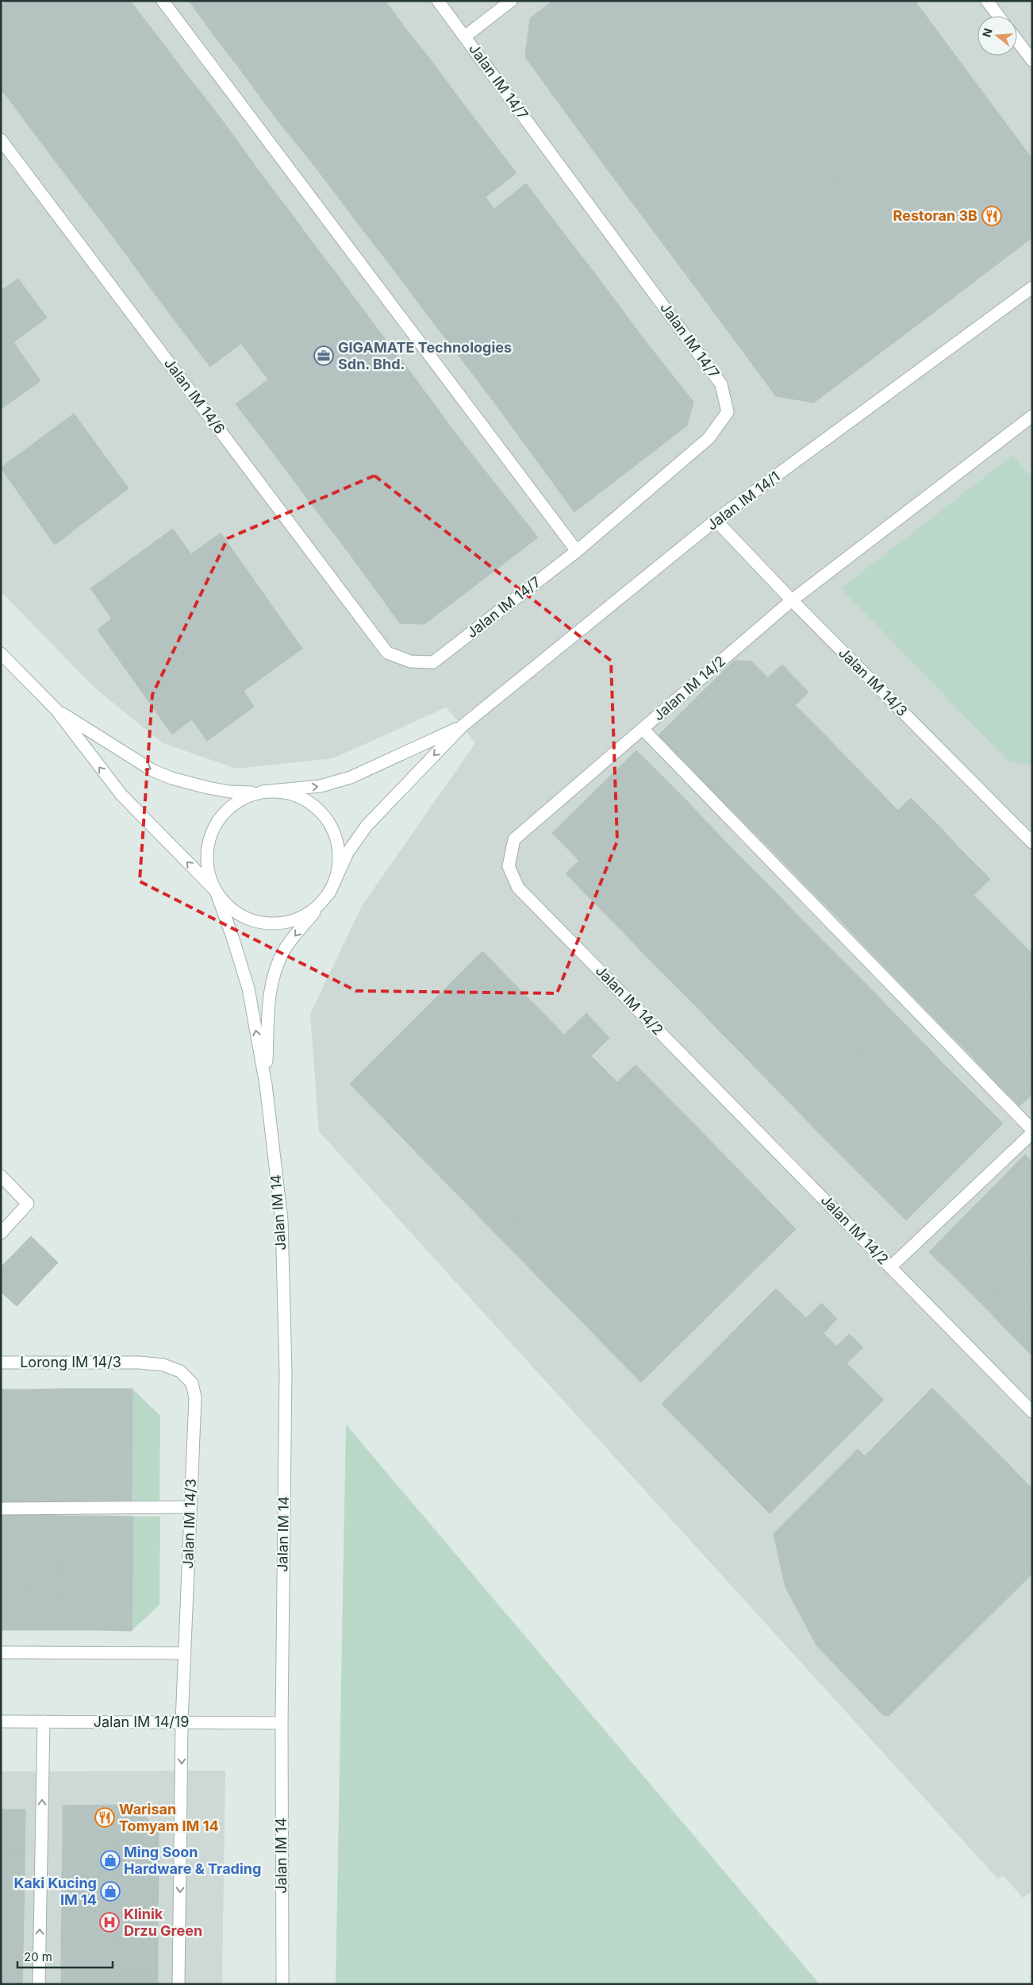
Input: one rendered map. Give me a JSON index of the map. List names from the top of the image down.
{
  "streets": {
    "street": [
      "Jalan IM 14/7",
      "Jalan IM 14/6",
      "Jalan IM 14/1",
      "Jalan IM 14/3",
      "Jalan IM 14/2",
      "Jalan IM 14",
      "Lorong IM 14/3",
      "Jalan IM 14/19"
    ]
  },
  "crossings": [
    ["Jalan IM 14/7", "Jalan IM 14/6"],
    ["Jalan IM 14/1", "Jalan IM 14/3"],
    ["Jalan IM 14/3", "Jalan IM 14/2"],
    ["Jalan IM 14/3", "Lorong IM 14/3"],
    ["Jalan IM 14/3", "Jalan IM 14/19"],
    ["Jalan IM 14", "Jalan IM 14/19"]
  ],
  "places": {
    "restaurant": ["Restoran 3B", "Warisan Tomyam IM 14"],
    "office": ["GIGAMATE Technologies Sdn. Bhd."],
    "shop": ["Ming Soon Hardware & Trading", "Kaki Kucing IM 14"],
    "hospital": ["Klinik Drzu Green"]
  },
  "scale_bar": "20 m",
  "north": "left"
}
